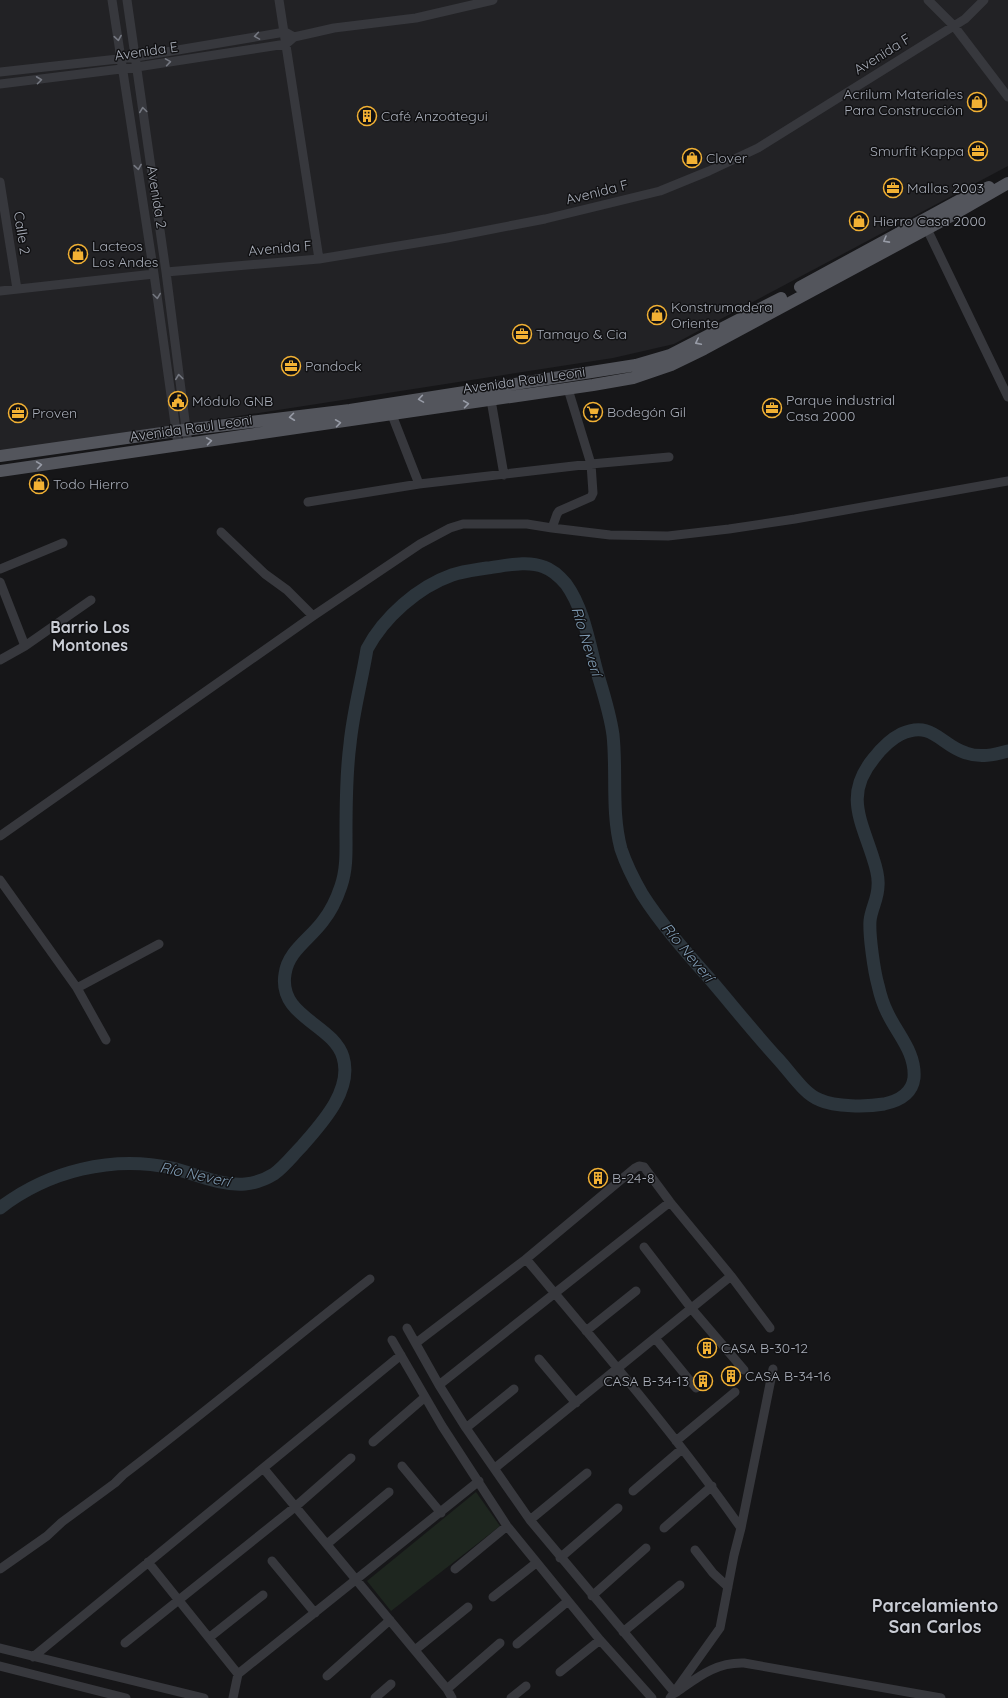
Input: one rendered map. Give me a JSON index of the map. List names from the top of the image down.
{
  "streets": {
    "main road": ["Avenida Raul Leoni"],
    "street": [
      "Avenida E",
      "Avenida F",
      "Avenida 2",
      "Calle 2"
    ]
  },
  "crossings": [
    ["Avenida E", "Avenida 2"],
    ["Avenida F", "Avenida 2"],
    ["Avenida 2", "Avenida Raul Leoni"]
  ],
  "districts": ["Barrio Los Montones", "Parcelamiento San Carlos"],
  "water": ["Río Neverí"],
  "places": {
    "shop": [
      "Acrilum Materiales Para Construcción",
      "Clover",
      "Hierro Casa 2000",
      "Lacteos Los Andes",
      "Konstrumadera Oriente",
      "Todo Hierro"
    ],
    "building": [
      "Café Anzoátegui",
      "B-24-8",
      "CASA B-30-12",
      "CASA B-34-16",
      "CASA B-34-13"
    ],
    "office": [
      "Smurfit Kappa",
      "Mallas 2003",
      "Tamayo & Cia",
      "Pandock",
      "Parque industrial Casa 2000",
      "Proven"
    ],
    "public building": ["Módulo GNB"],
    "supermarket": ["Bodegón Gil"]
  }
}
